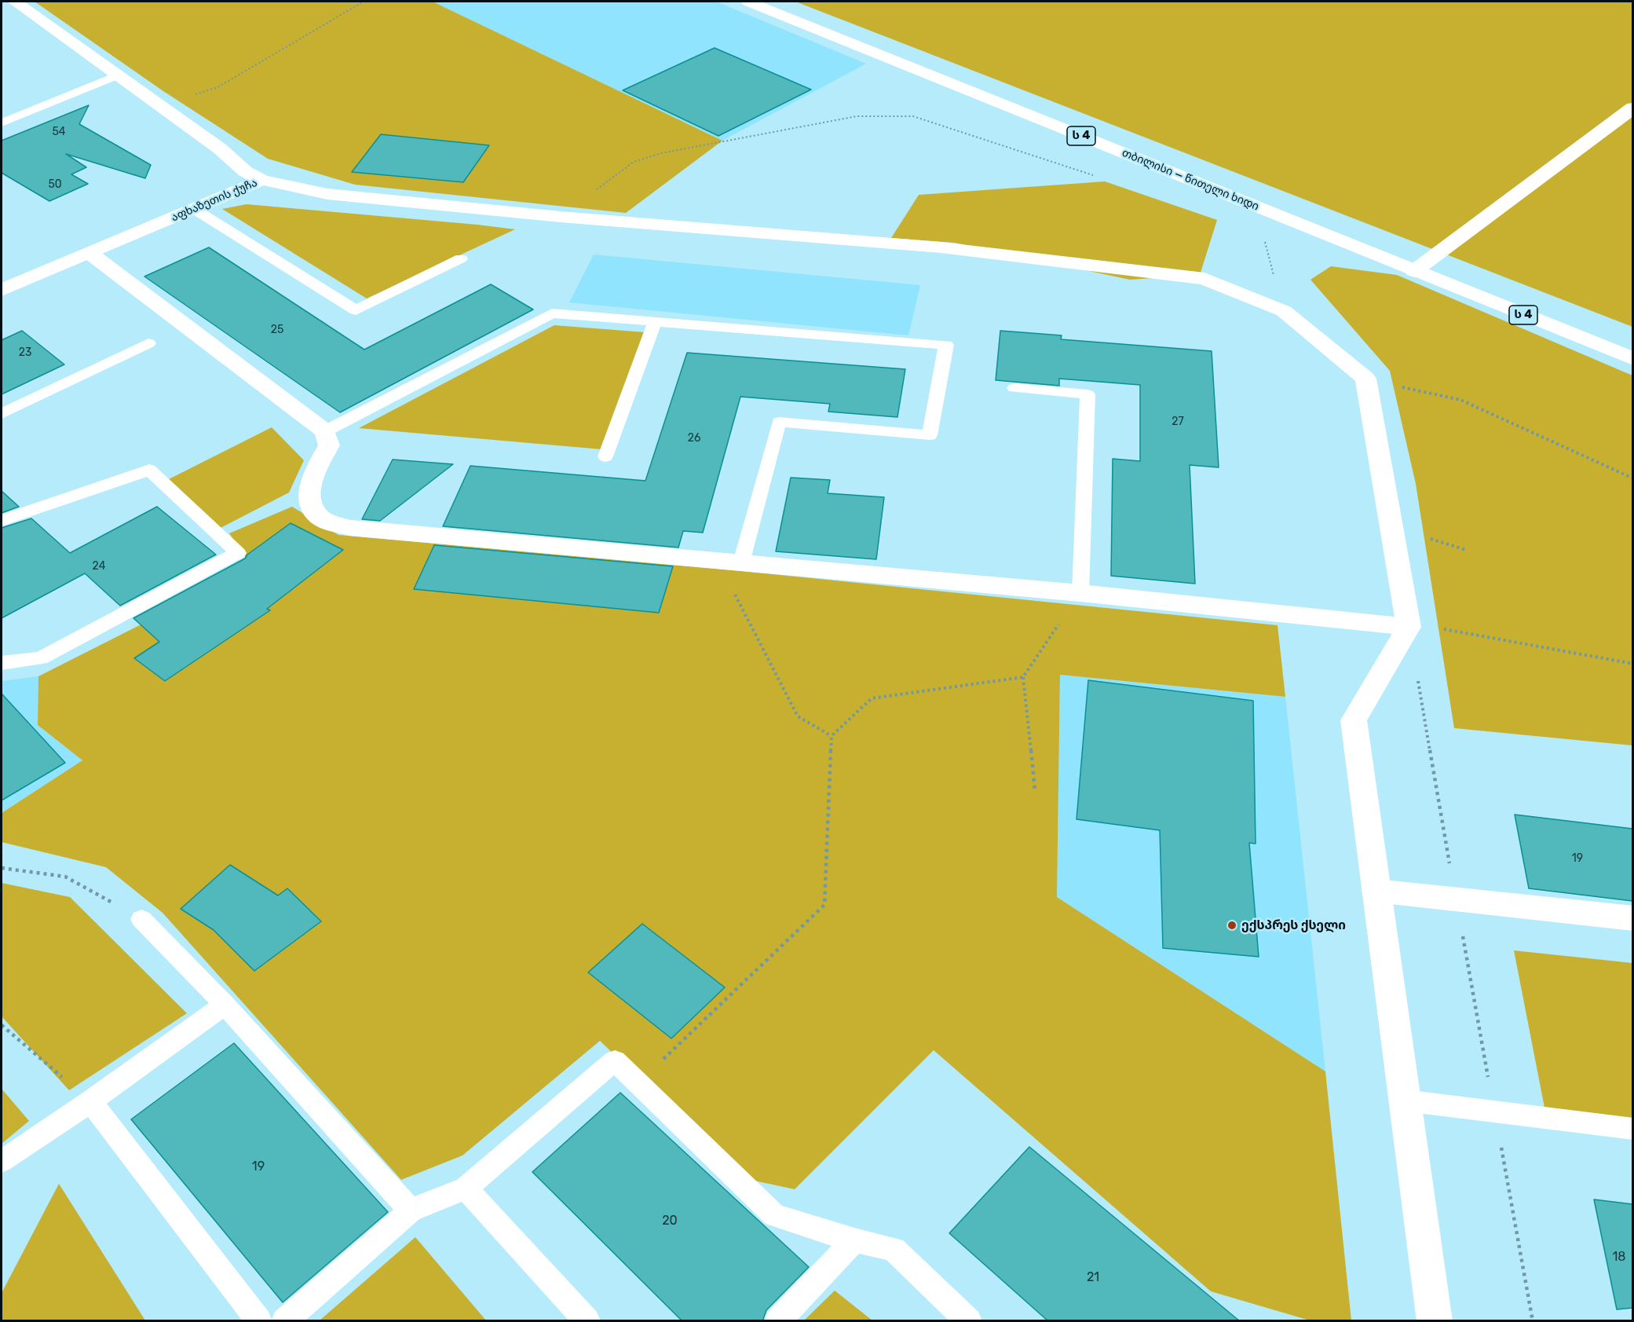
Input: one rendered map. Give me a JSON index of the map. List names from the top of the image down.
{
  "streets": {
    "main road": ["ს 4", "თბილისი — წითელი ხიდი", "აფხაზეთის ქუჩა"]
  },
  "places": ["ექსპრეს ქსელი"],
  "house_numbers": [
    "54",
    "50",
    "25",
    "23",
    "27",
    "26",
    "24",
    "19",
    "19",
    "20",
    "18",
    "21"
  ]
}
